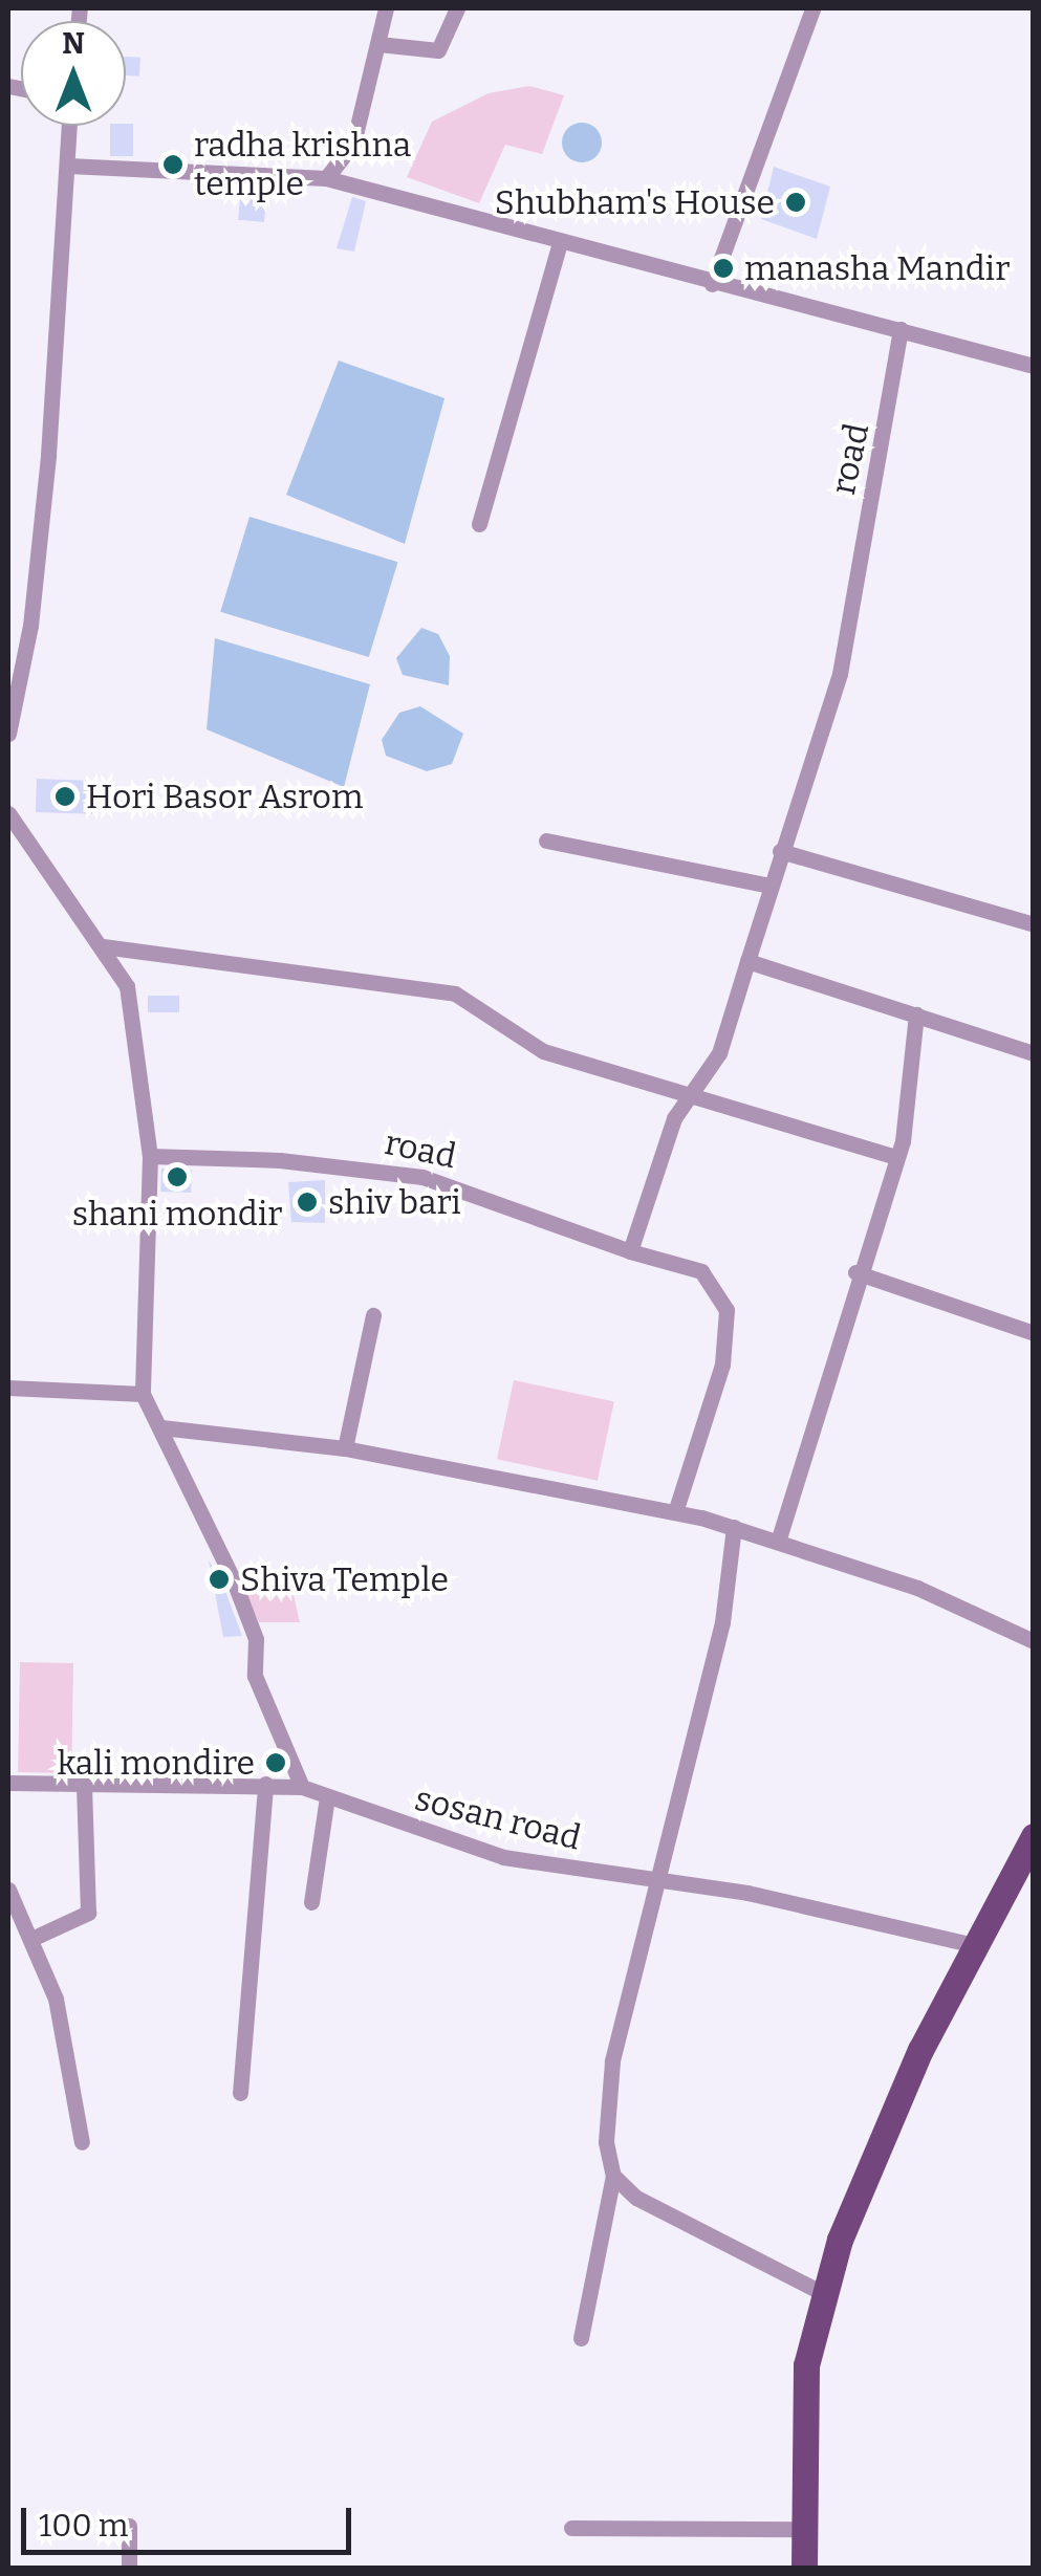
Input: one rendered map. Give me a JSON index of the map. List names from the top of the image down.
{
  "streets": {
    "street": ["road", "sosan road"]
  },
  "places": [
    "radha krishna temple",
    "Shubham's House",
    "manasha Mandir",
    "Hori Basor Asrom",
    "shani mondir",
    "shiv bari",
    "Shiva Temple",
    "kali mondire"
  ],
  "scale_bar": "100 m",
  "north": "top"
}
